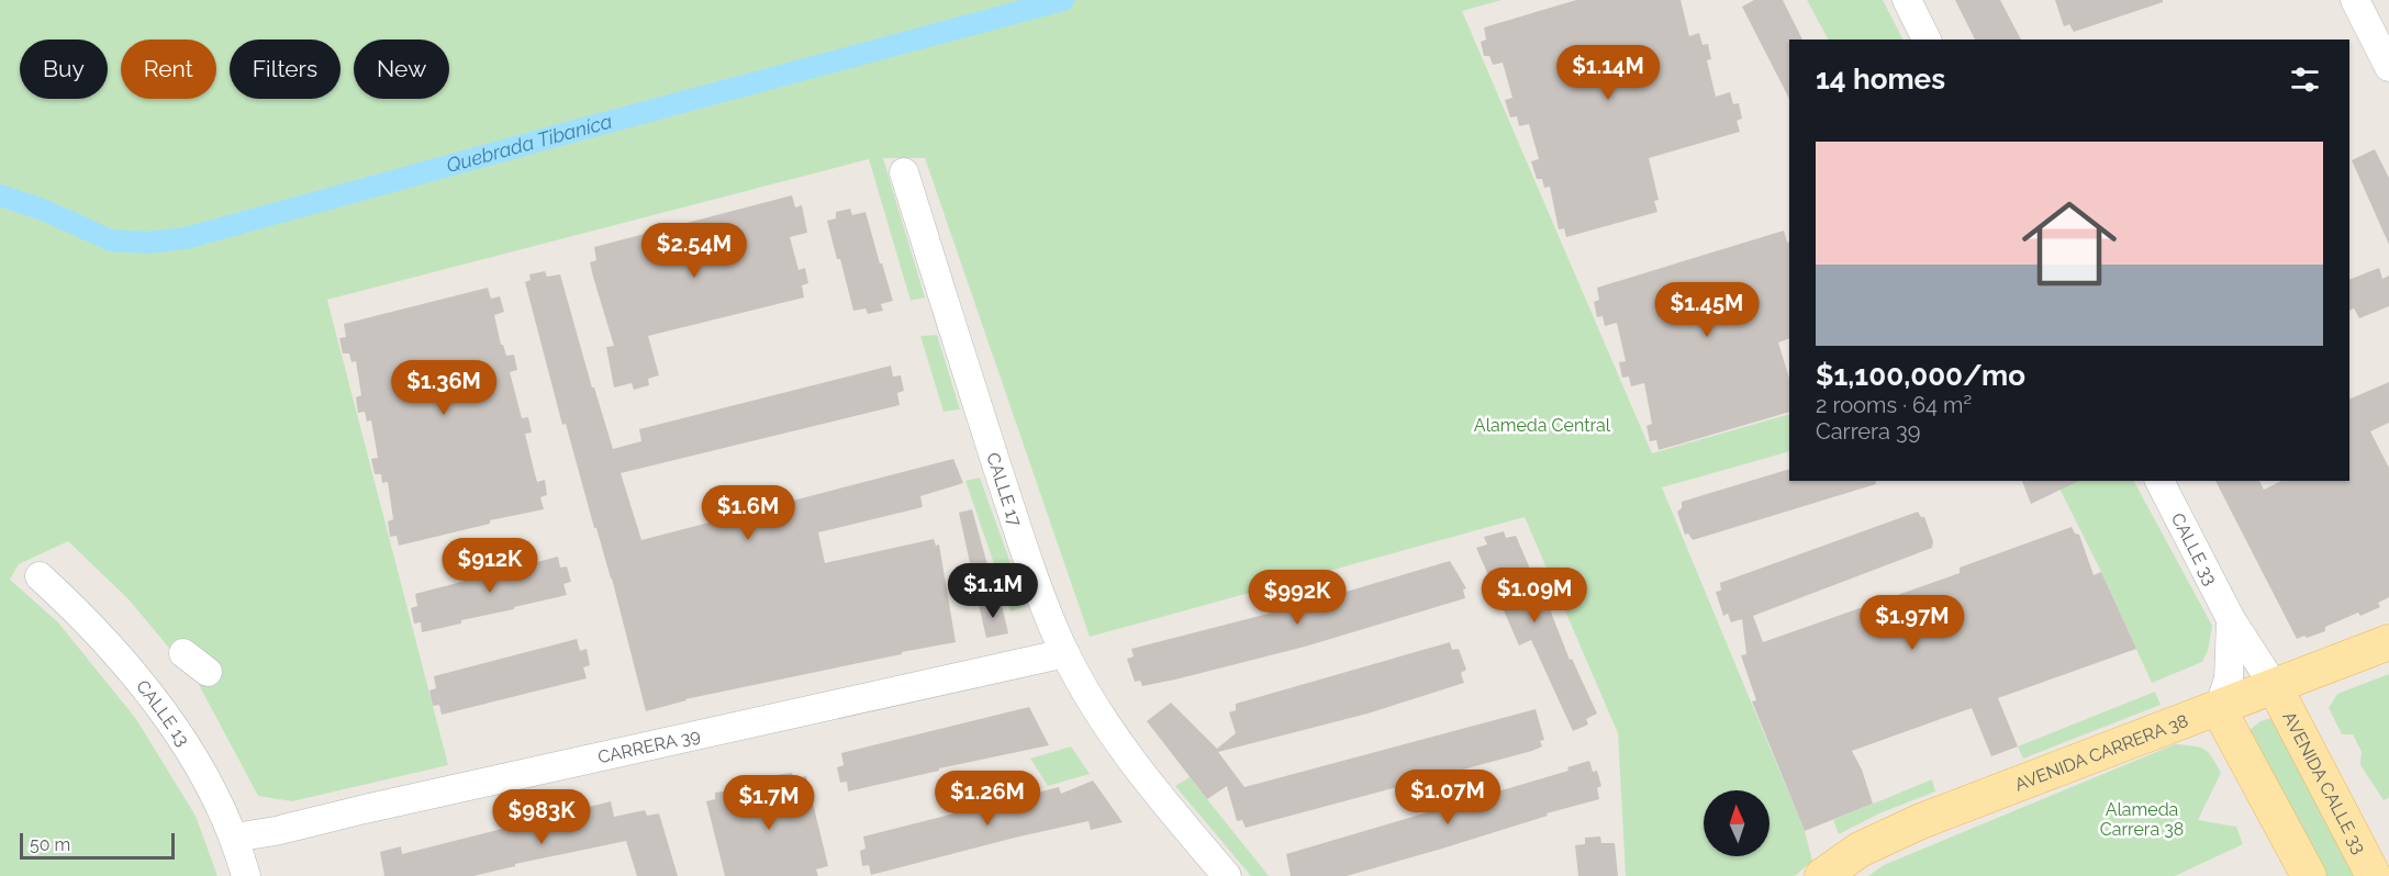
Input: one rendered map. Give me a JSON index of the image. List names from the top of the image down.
{
  "streets": {
    "main road": ["AVENIDA CARRERA 38", "AVENIDA CALLE 33"],
    "street": [
      "CALLE 17",
      "CALLE 33",
      "CALLE 13",
      "CARRERA 39"
    ]
  },
  "crossings": [
    ["CALLE 17", "CARRERA 39"],
    ["CALLE 33", "AVENIDA CARRERA 38"],
    ["CALLE 33", "AVENIDA CALLE 33"],
    ["CALLE 13", "CARRERA 39"],
    ["AVENIDA CARRERA 38", "AVENIDA CALLE 33"]
  ],
  "water": ["Quebrada Tibaníca"],
  "parks": ["Alameda Central", "Alameda Carrera 38"],
  "scale_bar": "50 m",
  "north": "top",
  "page": {
    "chip": [
      "Buy",
      "Rent",
      "Filters",
      "New"
    ],
    "heading": "14 homes",
    "price": [
      "$1.14M",
      "$2.54M",
      "$1.45M",
      "$1.36M",
      "$1.6M",
      "$912K",
      "$1.1M",
      "$1.09M",
      "$992K",
      "$1.97M",
      "$1.07M",
      "$1.26M",
      "$1.7M",
      "$983K"
    ],
    "list": [
      {
        "name": "$1,100,000/mo",
        "note": "2 rooms · 64 m² · Carrera 39"
      }
    ],
    "scale": "50 m"
  }
}
